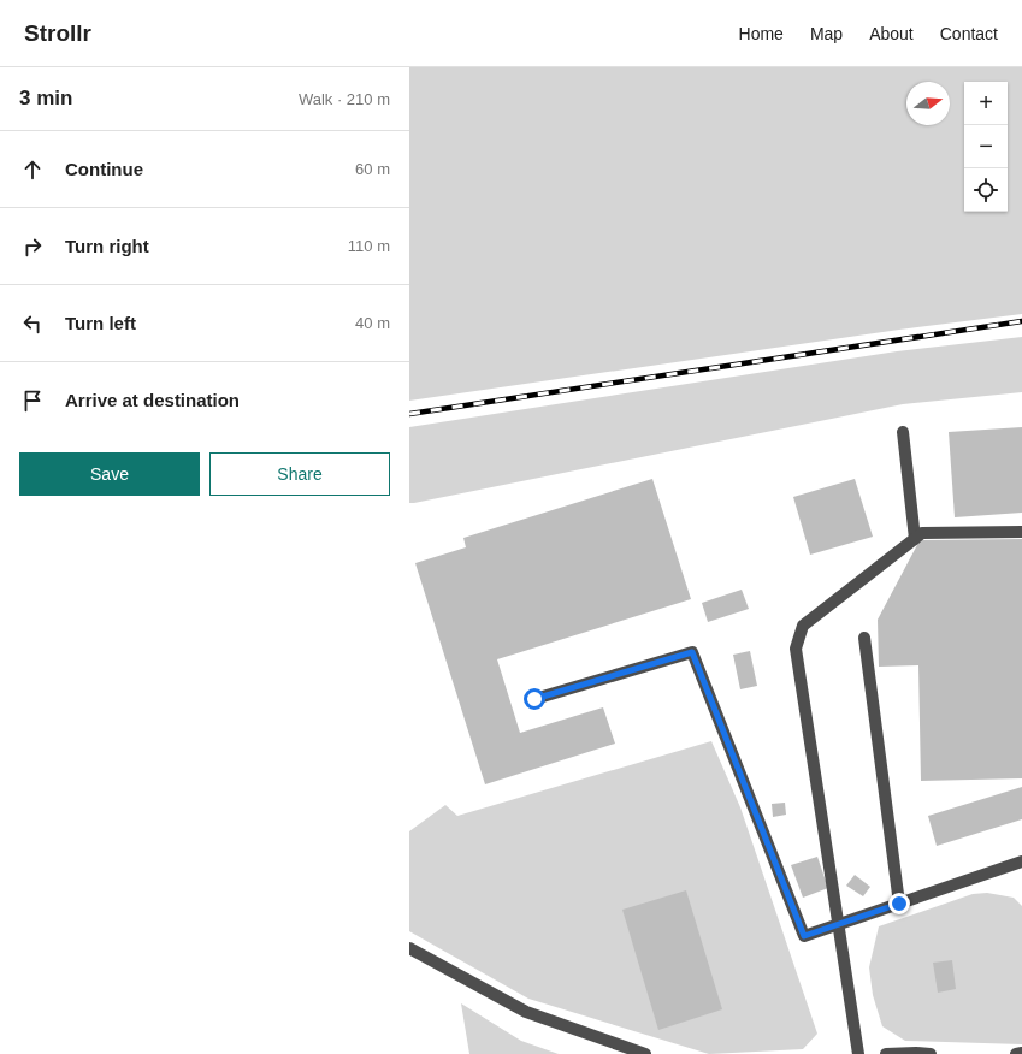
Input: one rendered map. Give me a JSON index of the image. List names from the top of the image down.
{
  "north": "right",
  "page": {
    "header": "Strollr",
    "nav": [
      "Home",
      "Map",
      "About",
      "Contact"
    ],
    "heading": ["3 min", "Walk · 210 m"],
    "map_buttons": ["+", "−"],
    "list": [
      ["Continue", "60 m"],
      ["Turn right", "110 m"],
      ["Turn left", "40 m"],
      "Arrive at destination"
    ],
    "buttons": ["Save", "Share"]
  }
}
